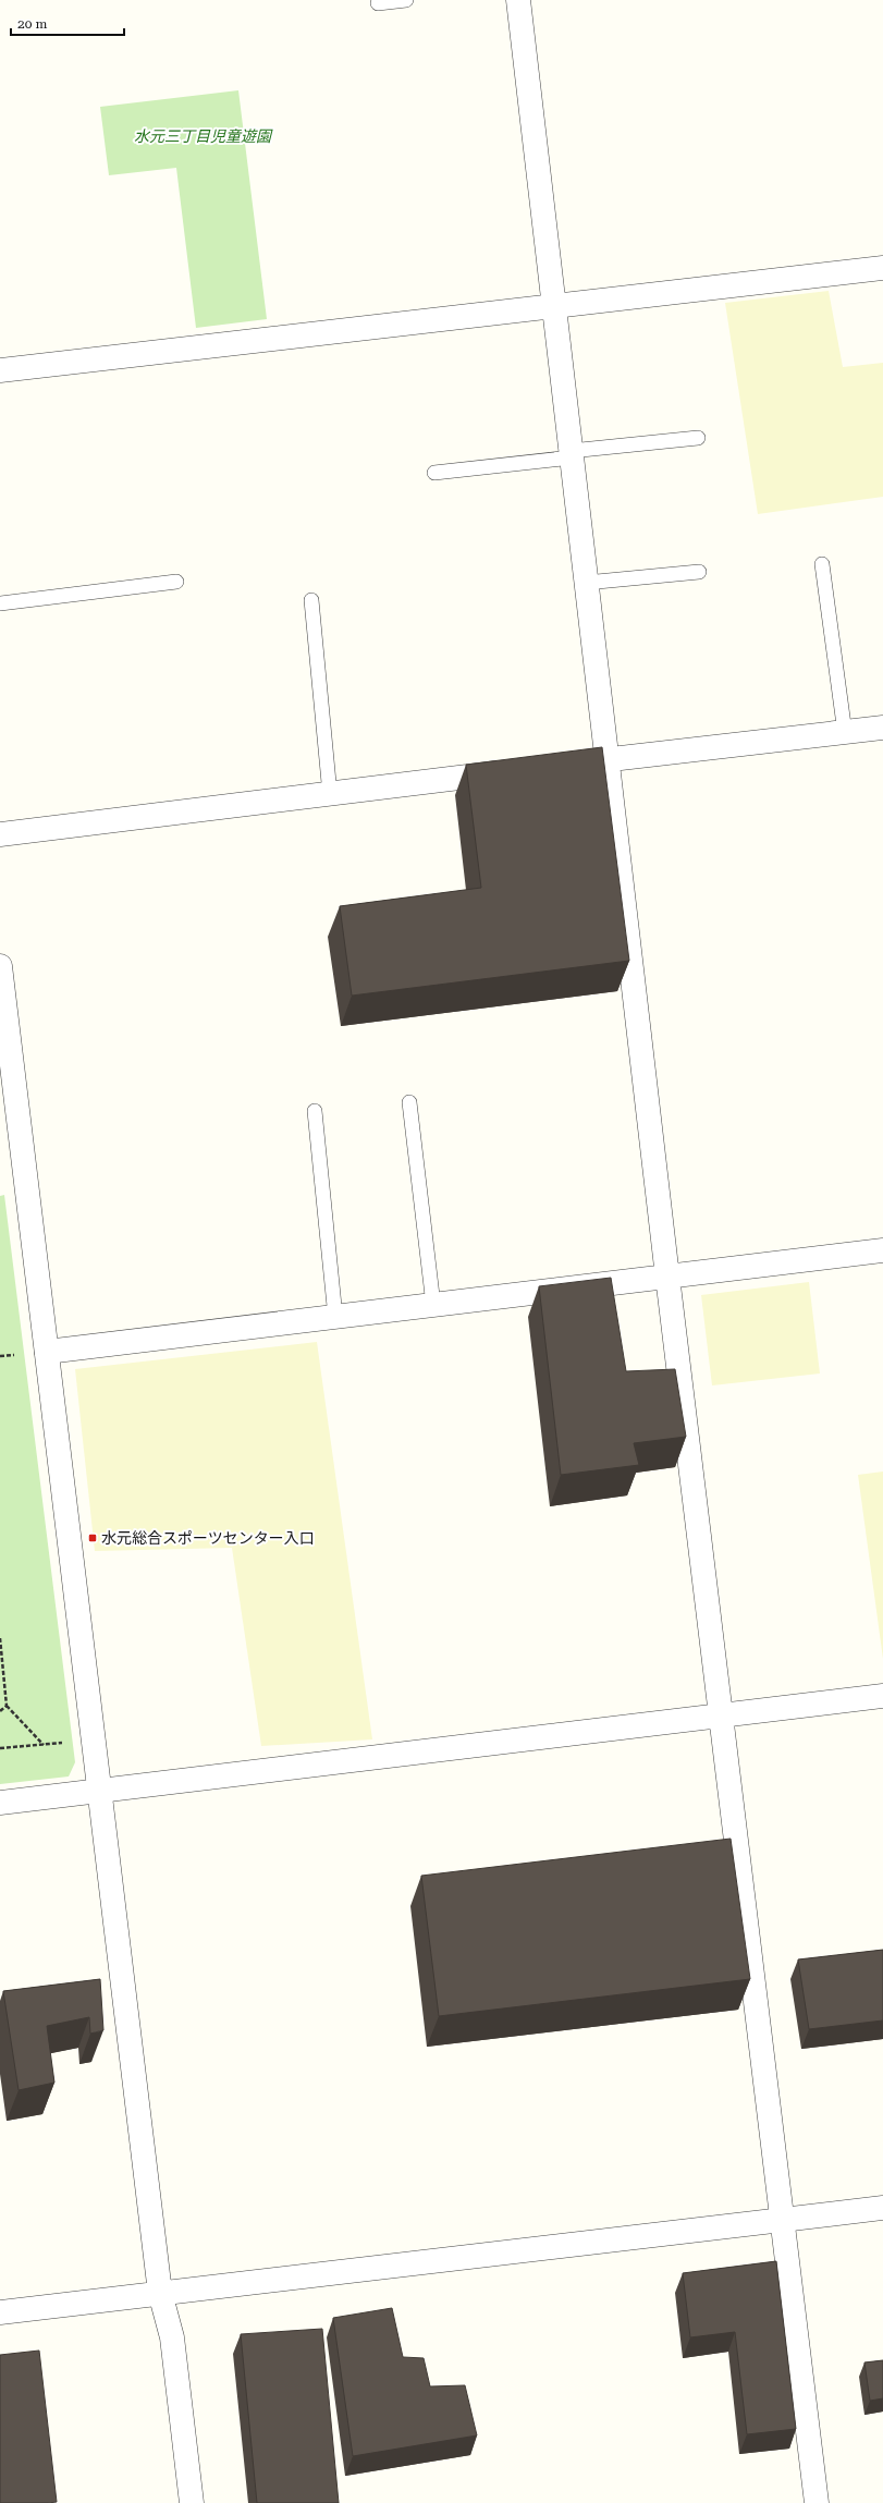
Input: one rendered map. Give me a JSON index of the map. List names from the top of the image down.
{
  "parks": ["水元三丁目児童遊園"],
  "places": {
    "transit": ["水元総合スポーツセンター入口"]
  },
  "scale_bar": "20 m"
}
